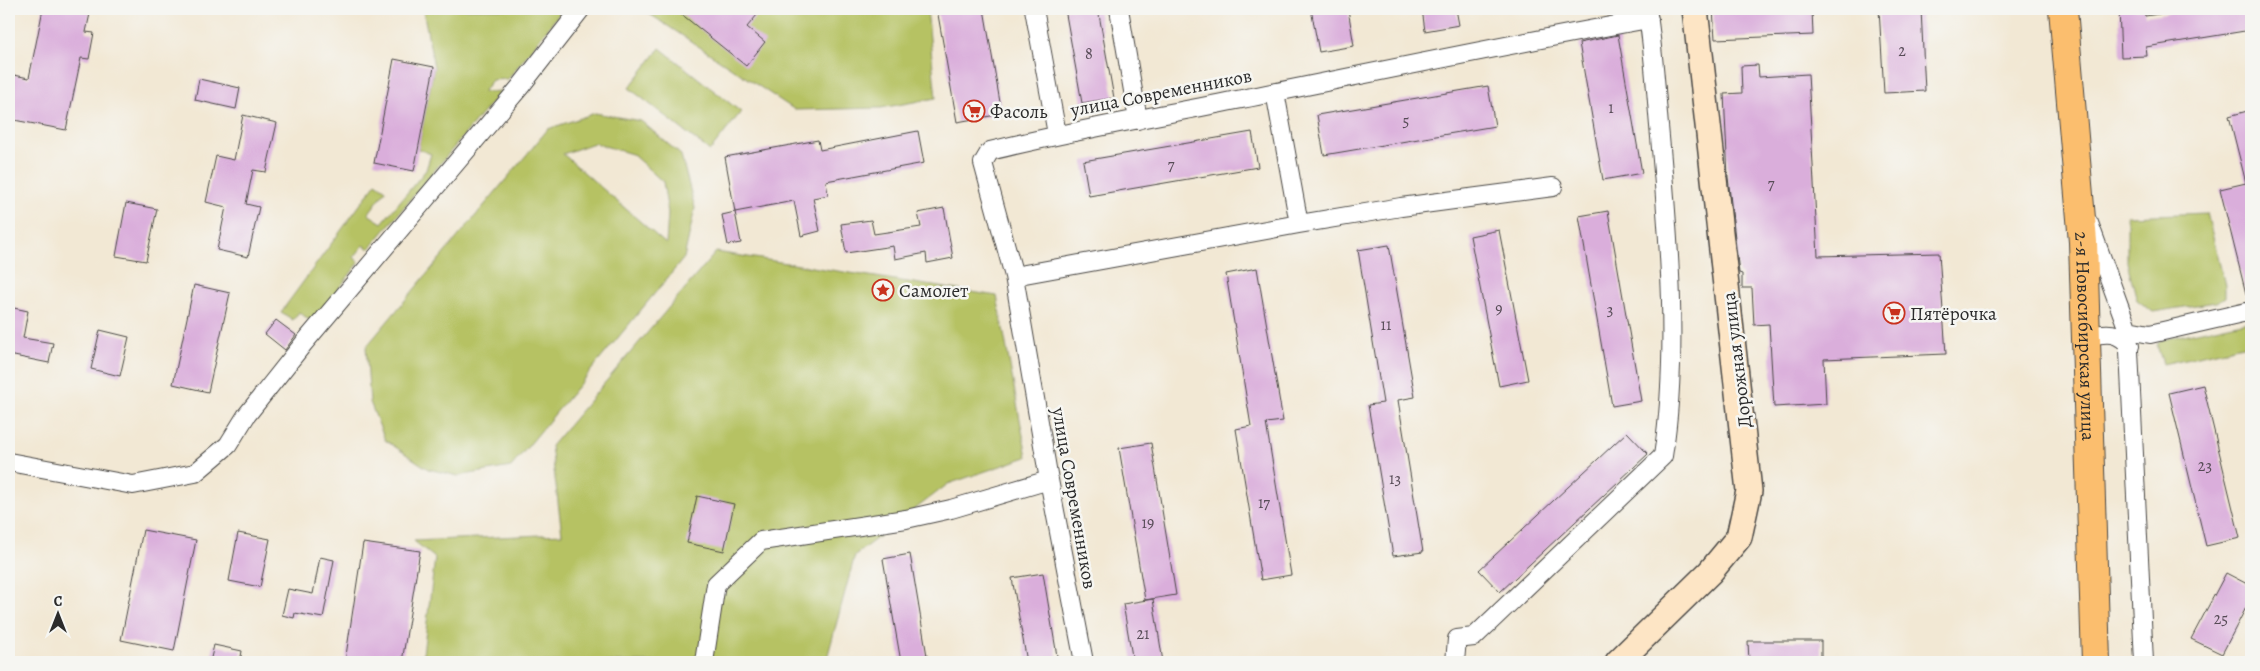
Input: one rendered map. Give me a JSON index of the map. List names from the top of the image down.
{
  "streets": {
    "main road": ["2-я Новосибирская улица"],
    "street": ["улица Современников", "Дорожная улица"]
  },
  "places": {
    "supermarket": ["Фасоль", "Пятёрочка"],
    "place": ["Самолет"]
  },
  "house_numbers": [
    "2",
    "8",
    "1",
    "5",
    "7",
    "7",
    "9",
    "3",
    "11",
    "23",
    "13",
    "17",
    "19",
    "25",
    "21"
  ],
  "north": "top"
}
